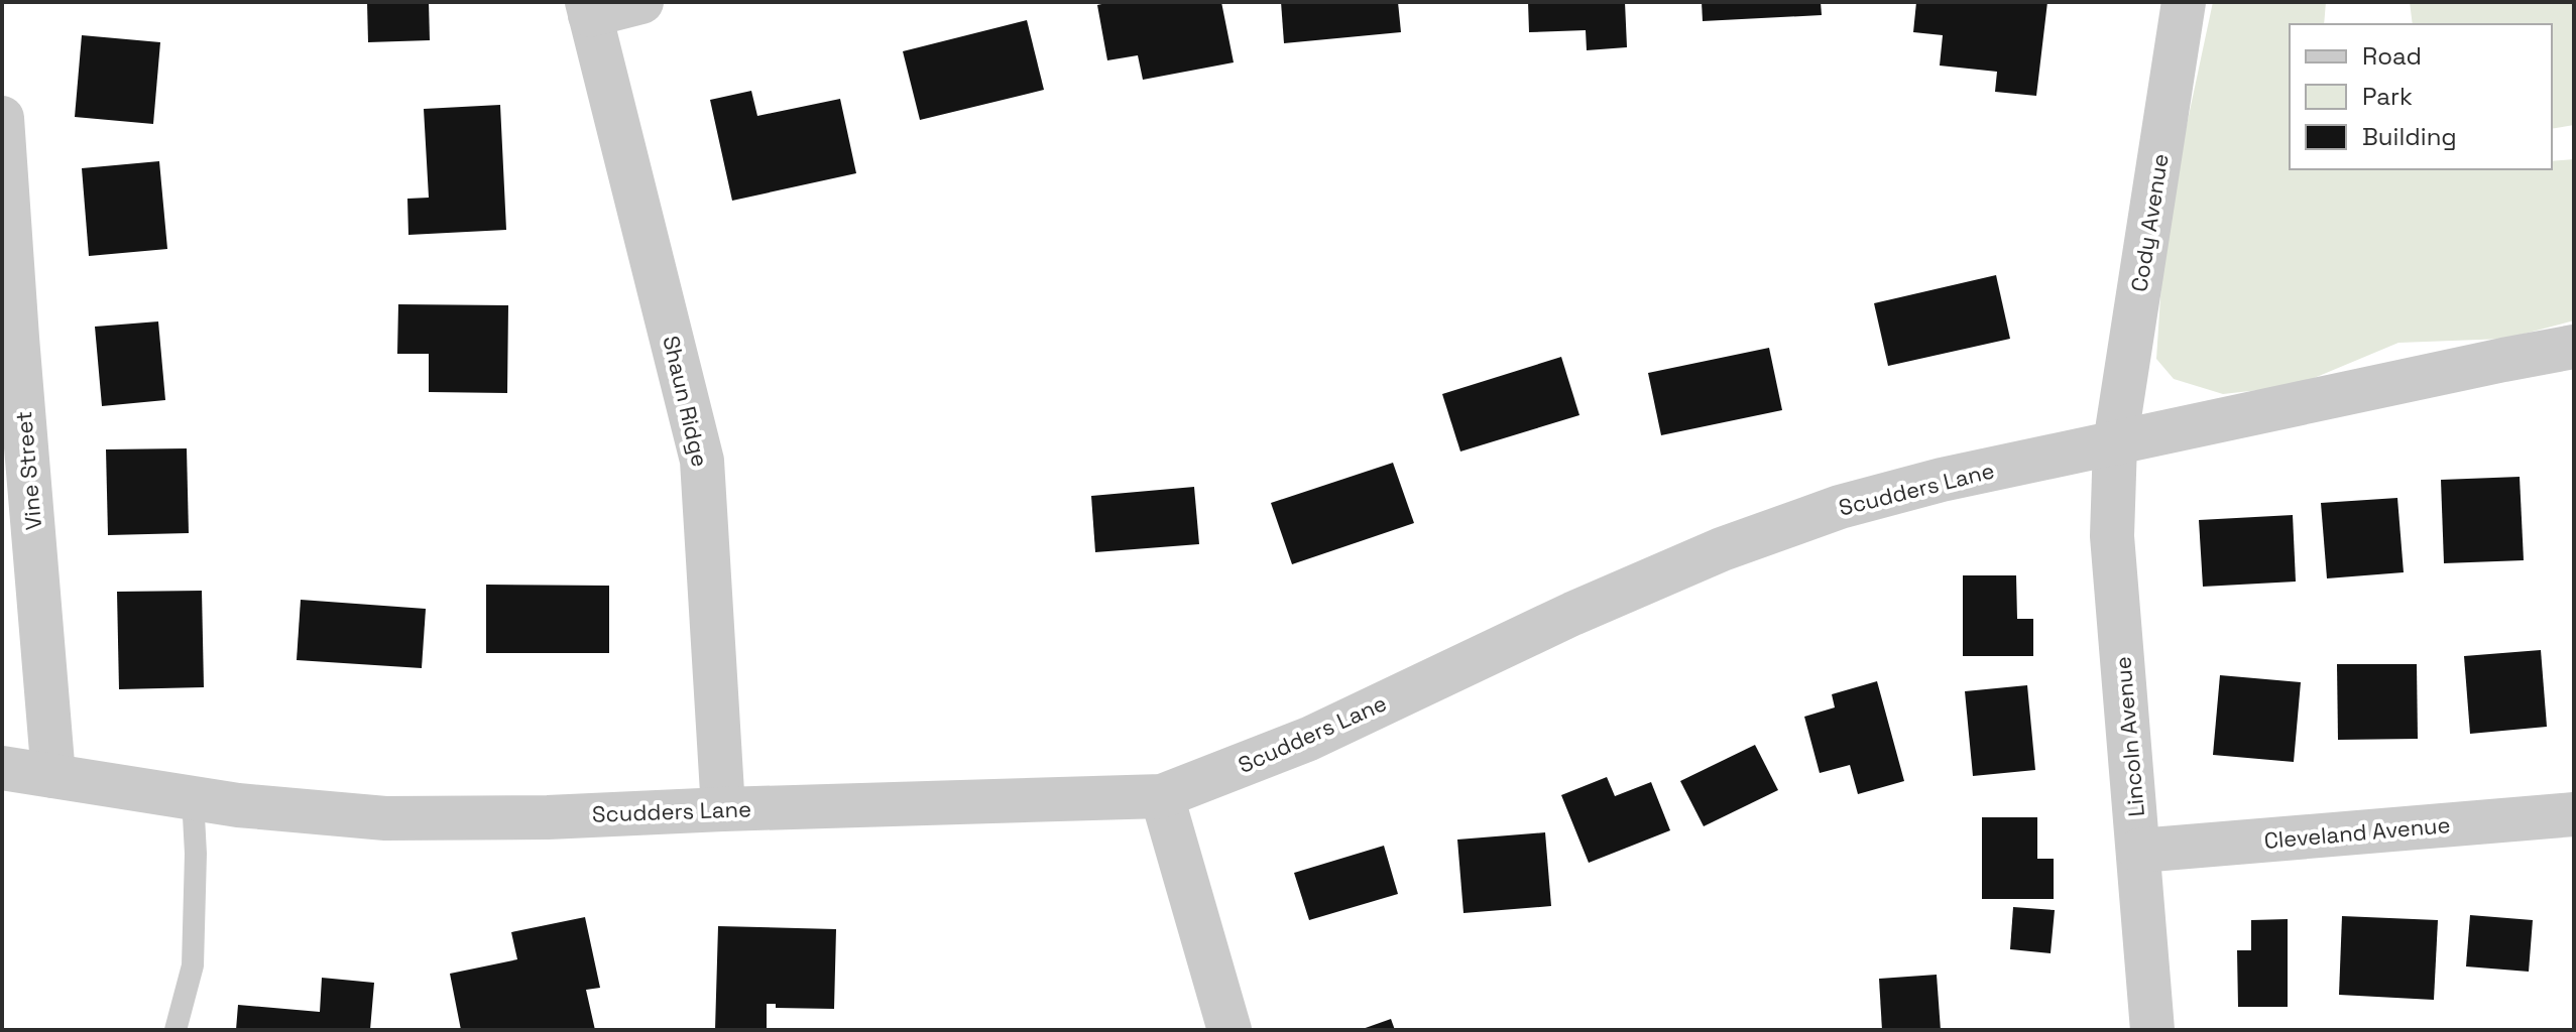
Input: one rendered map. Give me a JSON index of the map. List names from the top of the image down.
{
  "streets": {
    "street": [
      "Cody Avenue",
      "Shaun Ridge",
      "Vine Street",
      "Scudders Lane",
      "Lincoln Avenue",
      "Cleveland Avenue"
    ]
  },
  "crossings": [
    ["Cody Avenue", "Scudders Lane"],
    ["Cody Avenue", "Lincoln Avenue"],
    ["Shaun Ridge", "Scudders Lane"],
    ["Vine Street", "Scudders Lane"],
    ["Scudders Lane", "Lincoln Avenue"],
    ["Lincoln Avenue", "Cleveland Avenue"]
  ],
  "legend": ["Road", "Park", "Building"]
}
